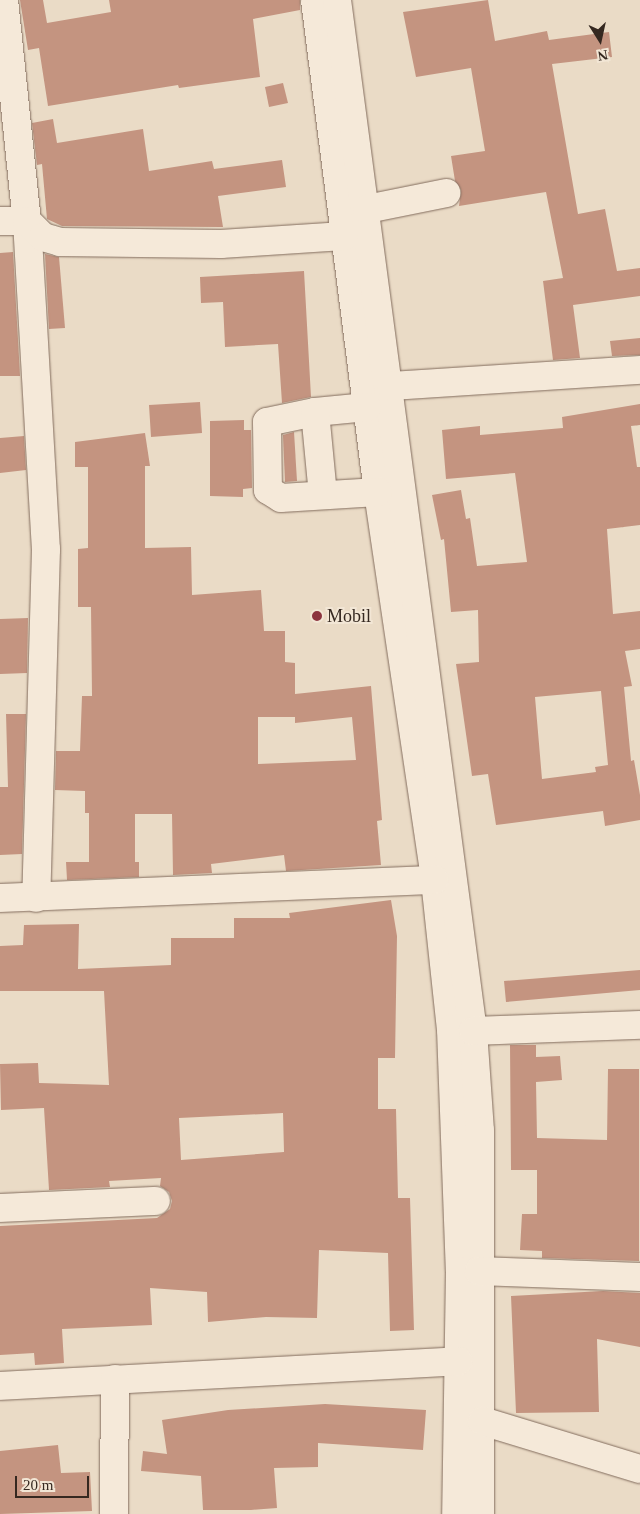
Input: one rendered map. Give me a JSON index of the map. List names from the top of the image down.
{
  "places": ["Mobil"],
  "scale_bar": "20 m",
  "north": "bottom"
}
